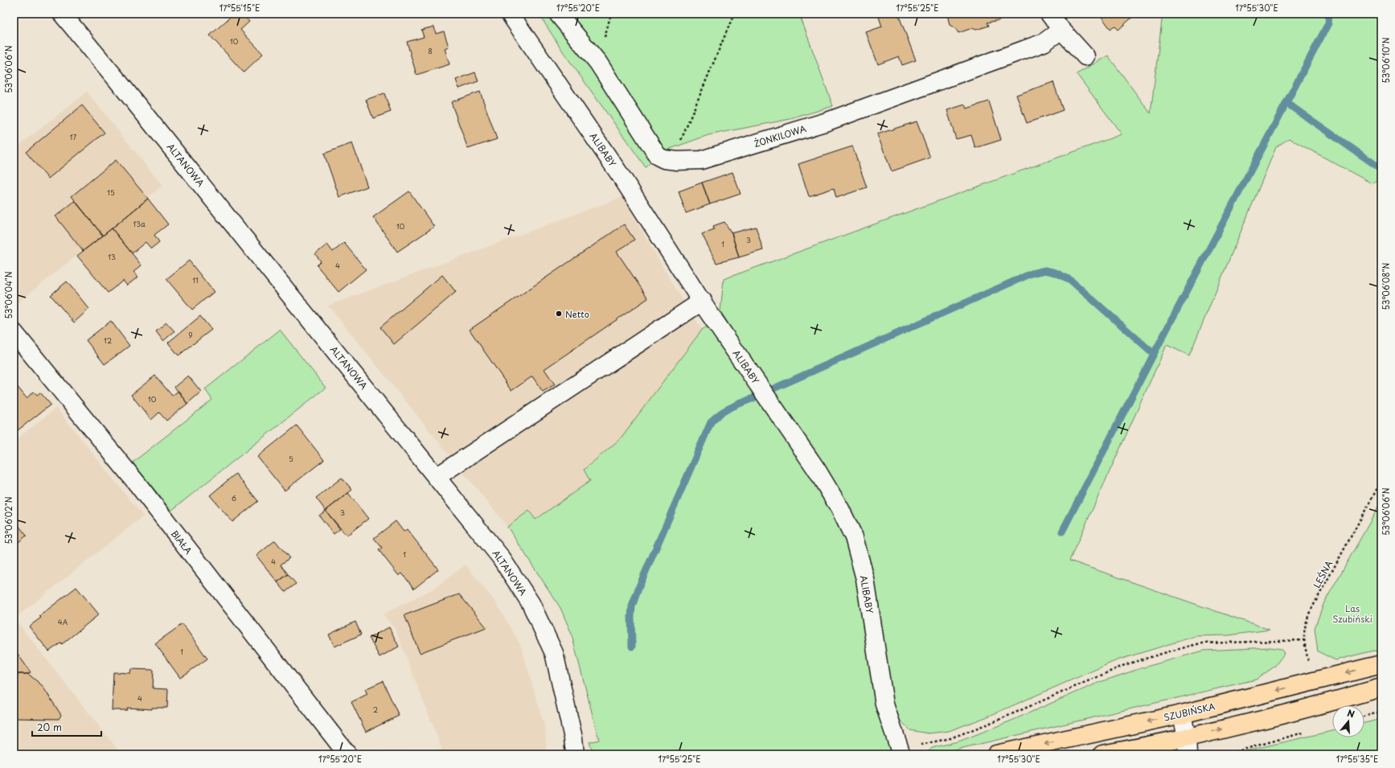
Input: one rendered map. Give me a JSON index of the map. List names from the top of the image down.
{
  "streets": {
    "main road": ["SZUBIŃSKA"],
    "street": [
      "ŻONKILOWA",
      "ALIBABY",
      "ALTANOWA",
      "BIAŁA"
    ],
    "path": ["LEŚNA"]
  },
  "crossings": [
    ["LEŚNA", "SZUBIŃSKA"]
  ],
  "parks": ["Las Szubiński"],
  "places": ["Netto"],
  "house_numbers": [
    "10",
    "8",
    "17",
    "15",
    "13a",
    "10",
    "3",
    "1",
    "13",
    "4",
    "11",
    "9",
    "12",
    "10",
    "5",
    "6",
    "3",
    "1",
    "4",
    "4A",
    "1",
    "4",
    "2"
  ],
  "scale_bar": "20 m",
  "north": "top",
  "coordinates": [
    "17°55'15\"E",
    "17°55'20\"E",
    "17°55'25\"E",
    "17°55'30\"E",
    "53°06'10\"N",
    "53°06'06\"N",
    "53°06'08\"N",
    "53°06'04\"N",
    "53°06'02\"N",
    "17°55'35\"E"
  ]
}
